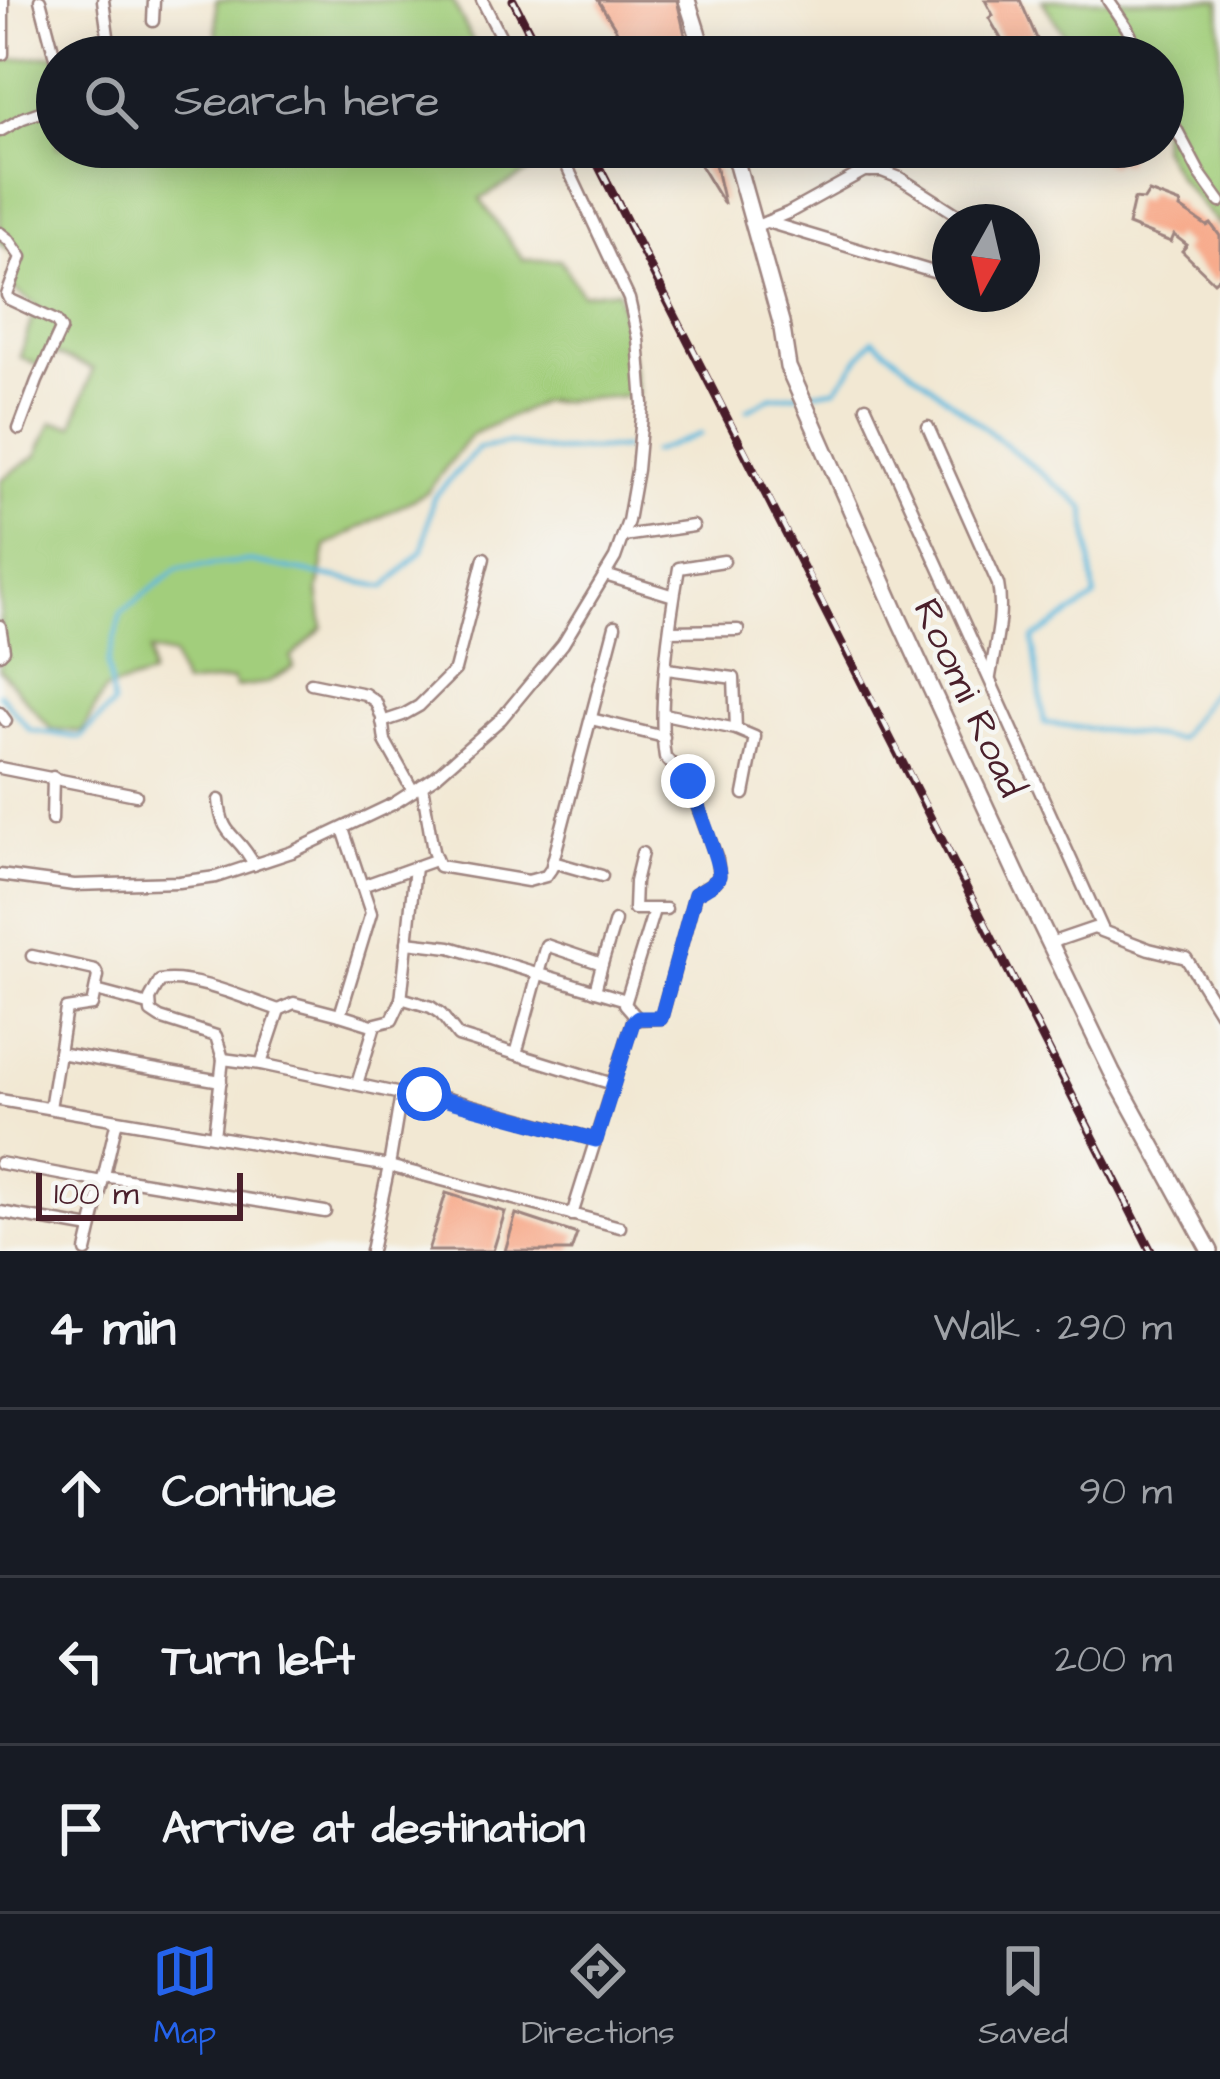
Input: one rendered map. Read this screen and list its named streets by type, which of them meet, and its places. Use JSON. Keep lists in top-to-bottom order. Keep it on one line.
{"streets":{"street":["Roomi Road"]},"scale_bar":"100 m","north":"bottom","page":{"search":"Search here","scale":"100 m","heading":["4 min","Walk · 290 m"],"list":[["Continue","90 m"],["Turn left","200 m"],"Arrive at destination"],"nav":["Map","Directions","Saved"]}}
